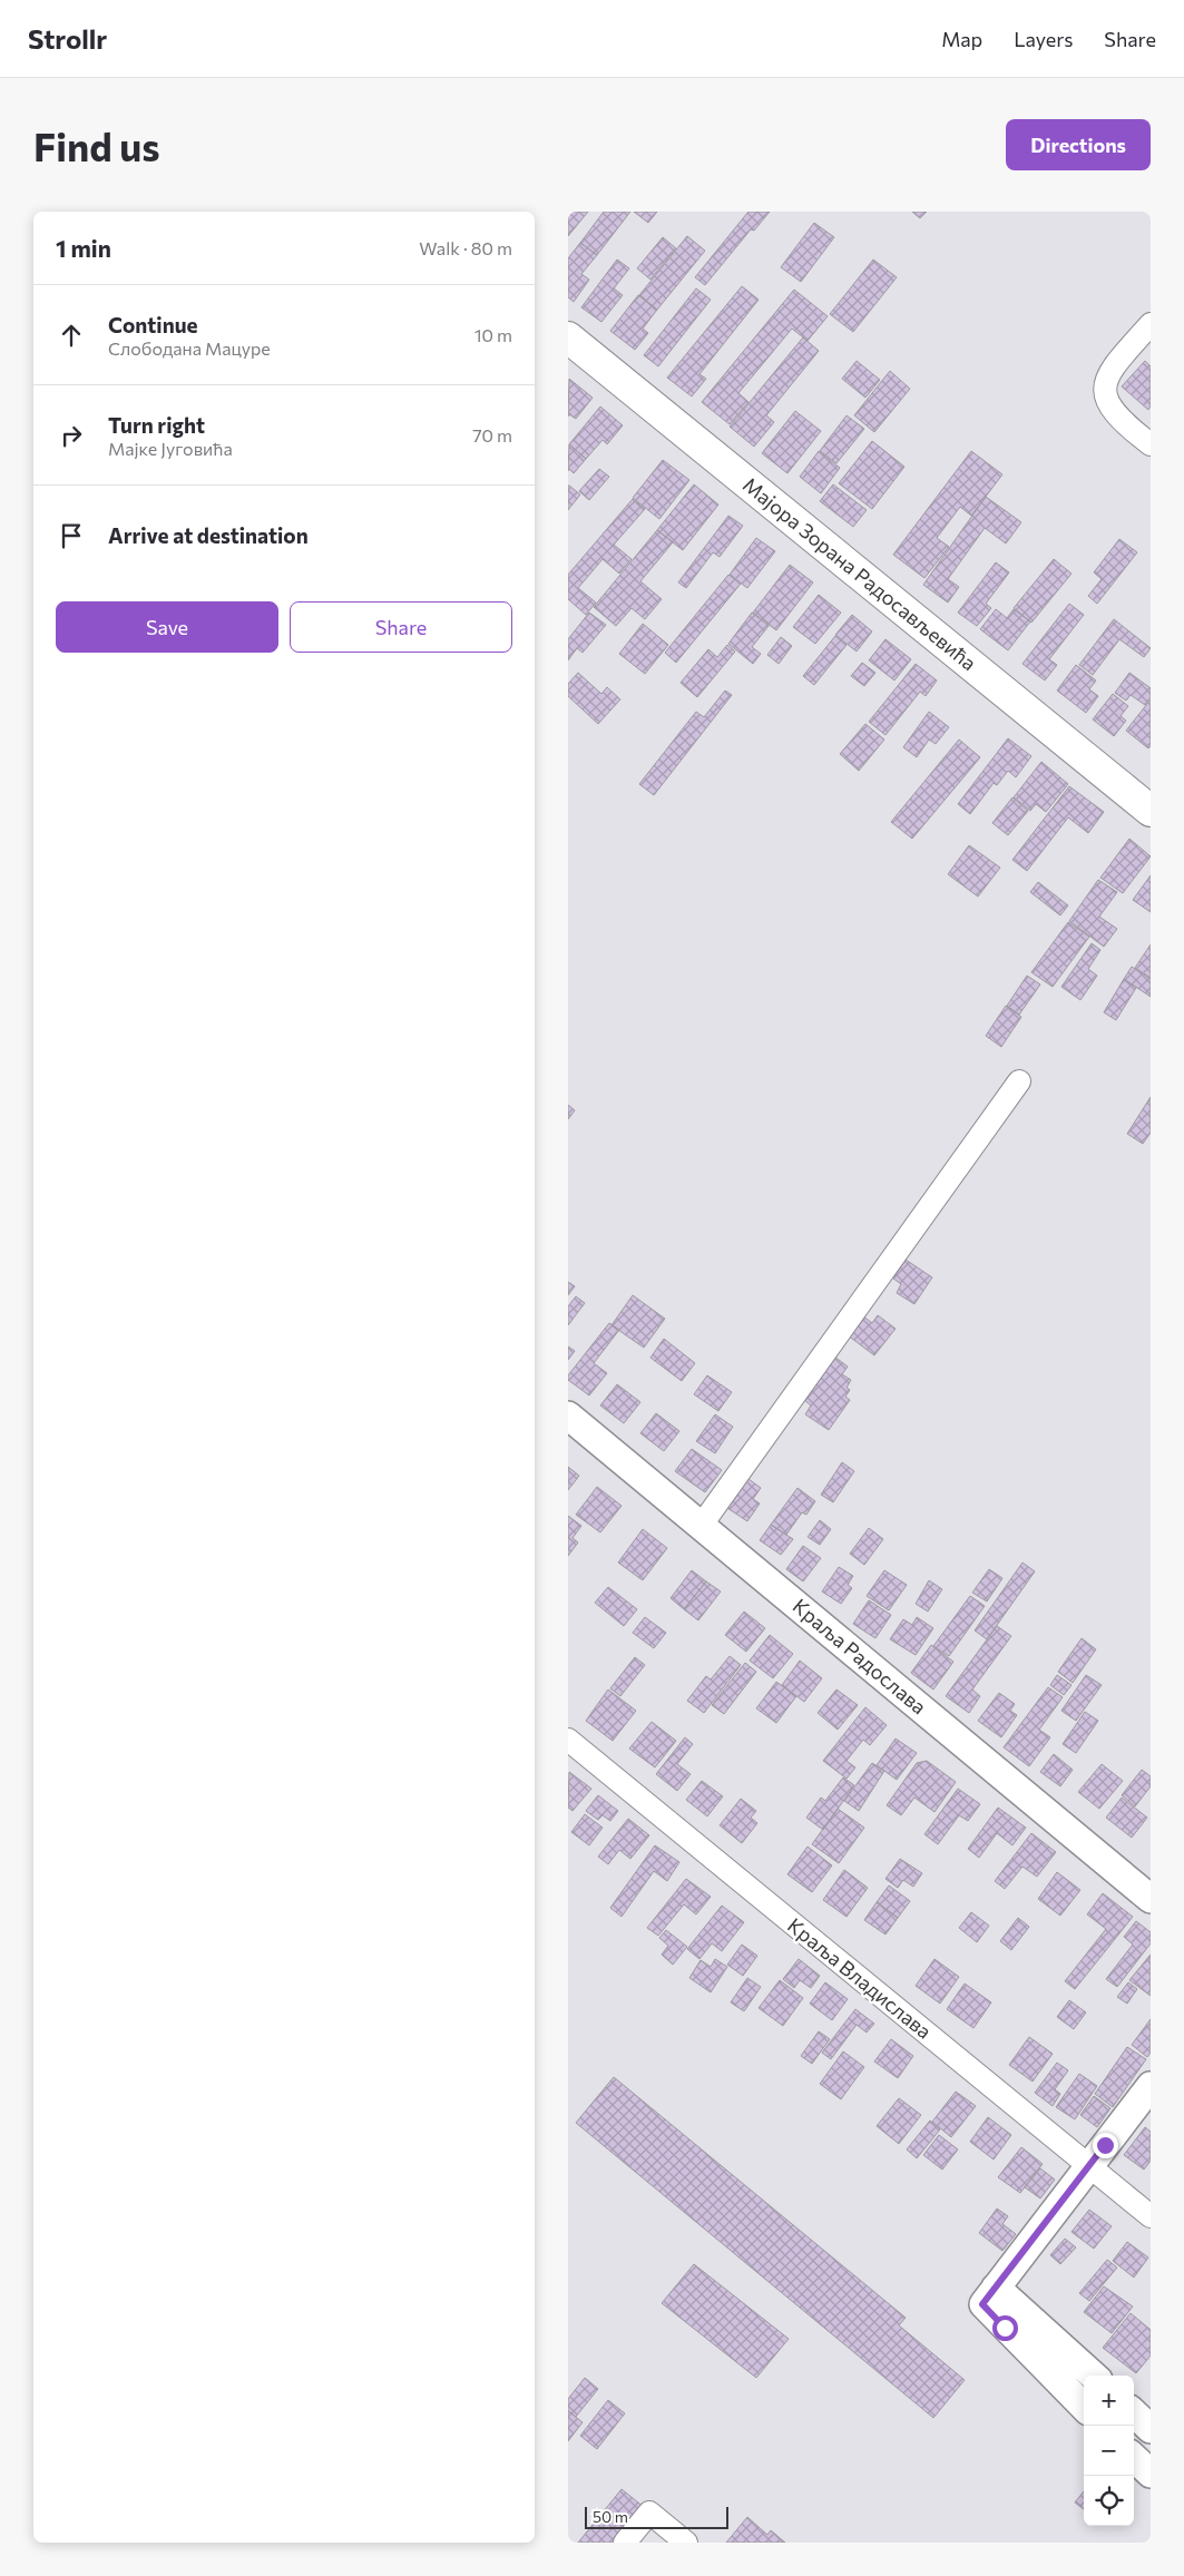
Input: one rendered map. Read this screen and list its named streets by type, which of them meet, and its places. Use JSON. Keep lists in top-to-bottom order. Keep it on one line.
{"streets":{"main road":["Мајора Зорана Радосављевића"],"street":["Краља Радослава","Краља Владислава"]},"scale_bar":"50 m","page":{"header":"Strollr","nav":["Map","Layers","Share"],"buttons":["Directions",["Save","Share"]],"title":"Find us","heading":["1 min","Walk · 80 m"],"list":[["Continue","Слободана Мацуре","10 m"],["Turn right","Мајке Југовића","70 m"],"Arrive at destination"],"map_buttons":["+","−"],"scale":"50 m"}}
